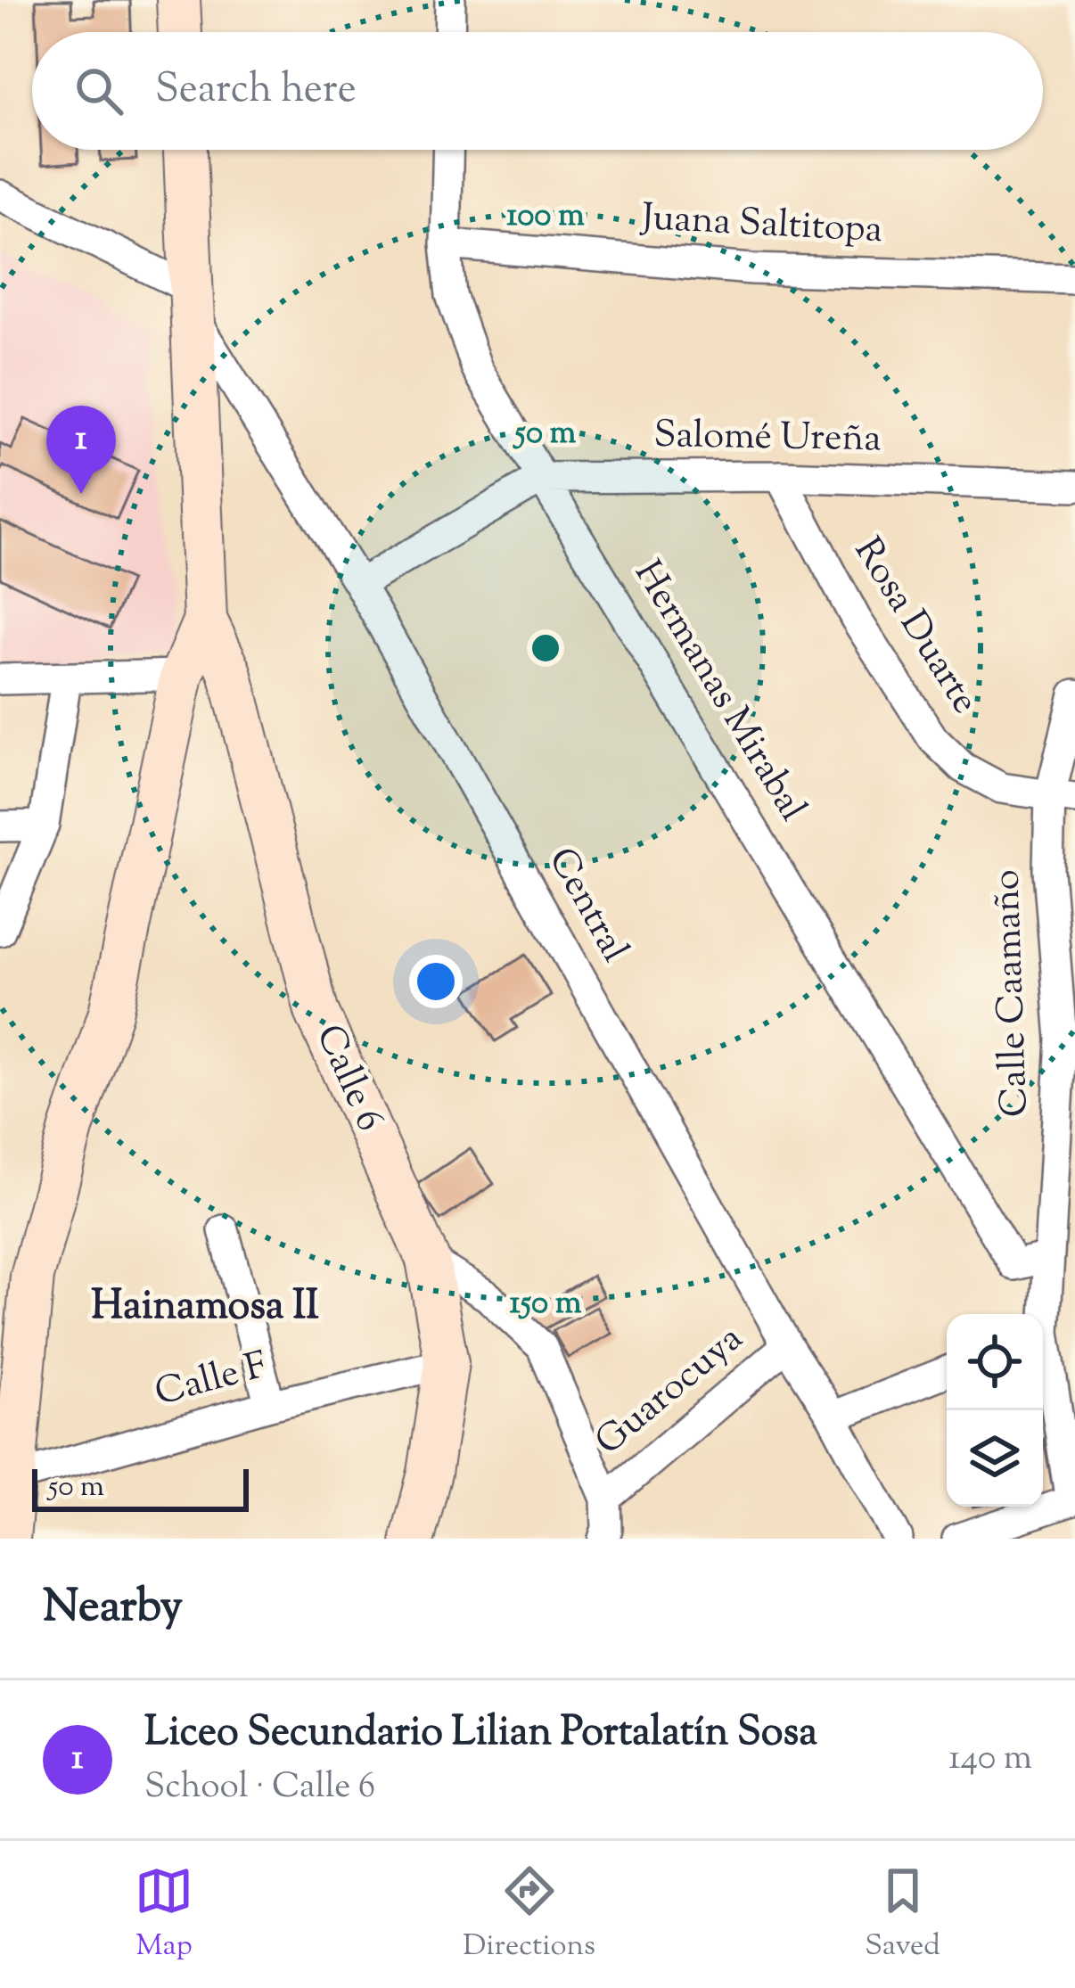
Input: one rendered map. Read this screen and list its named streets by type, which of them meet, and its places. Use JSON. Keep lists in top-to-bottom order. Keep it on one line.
{"streets":{"street":["Juana Saltitopa","Salomé Ureña","Rosa Duarte","Hermanas Mirabal","Central","Calle Caamaño","Calle 6","Calle F","Guarocuya"]},"crossings":[["Juana Saltitopa","Hermanas Mirabal"],["Salomé Ureña","Rosa Duarte"],["Salomé Ureña","Hermanas Mirabal"],["Salomé Ureña","Central"],["Rosa Duarte","Calle Caamaño"],["Hermanas Mirabal","Calle Caamaño"],["Central","Guarocuya"],["Calle 6","Calle F"]],"districts":["Hainamosa II"],"scale_bar":"50 m","page":{"search":"Search here","pins":"1","scale":"50 m","heading":"Nearby","list":[{"mark":"1","name":"Liceo Secundario Lilian Portalatín Sosa","note":"School · Calle 6","value":"140 m"}],"nav":["Map","Directions","Saved"]},"rings":["100 m","50 m","150 m"]}
